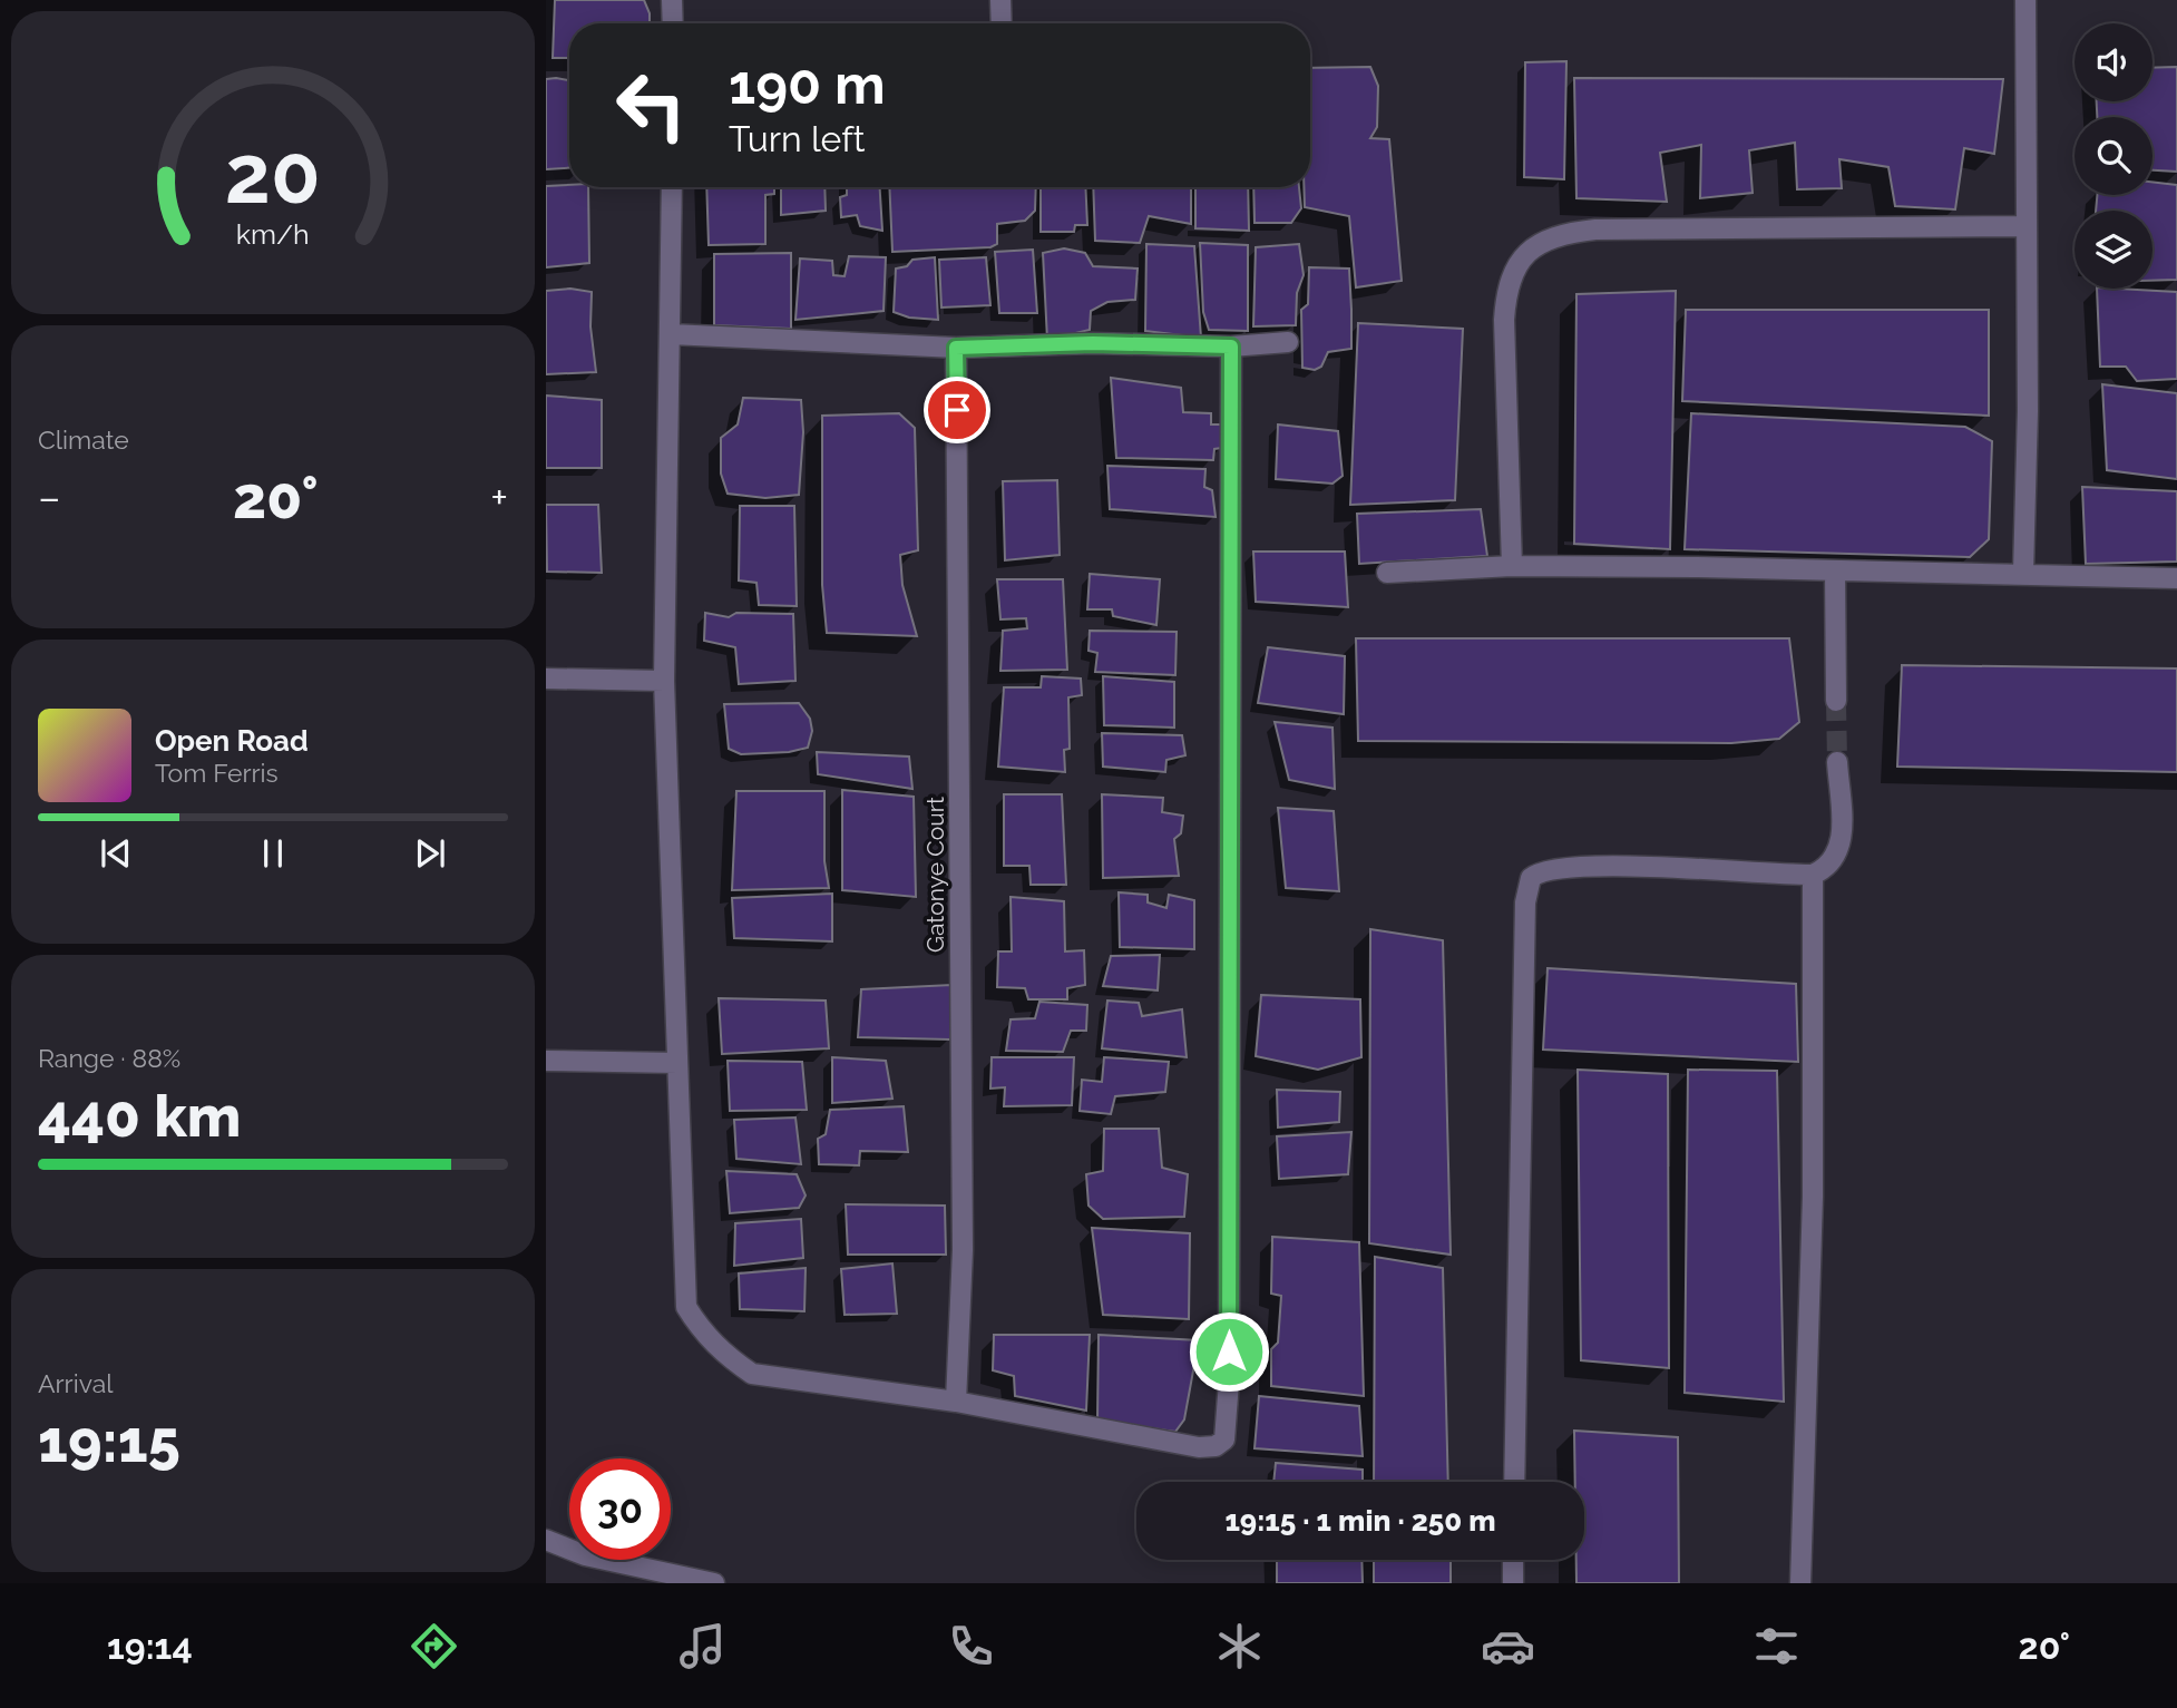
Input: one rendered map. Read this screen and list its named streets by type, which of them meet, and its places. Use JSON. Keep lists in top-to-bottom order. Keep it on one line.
{"streets":{"street":["Gatonye Court"]},"page":{"turn":["190 m","Turn left"],"tile":["Climate",["Range · 88%","440 km"],["Arrival","19:15"]],"heat":["−","20°","+"],"song":["Open Road","Tom Ferris"],"limit":"30","trip":"19:15 · 1 min · 250 m","tabs":["19:14","20°"],"gauge":["20","km/h"]}}
